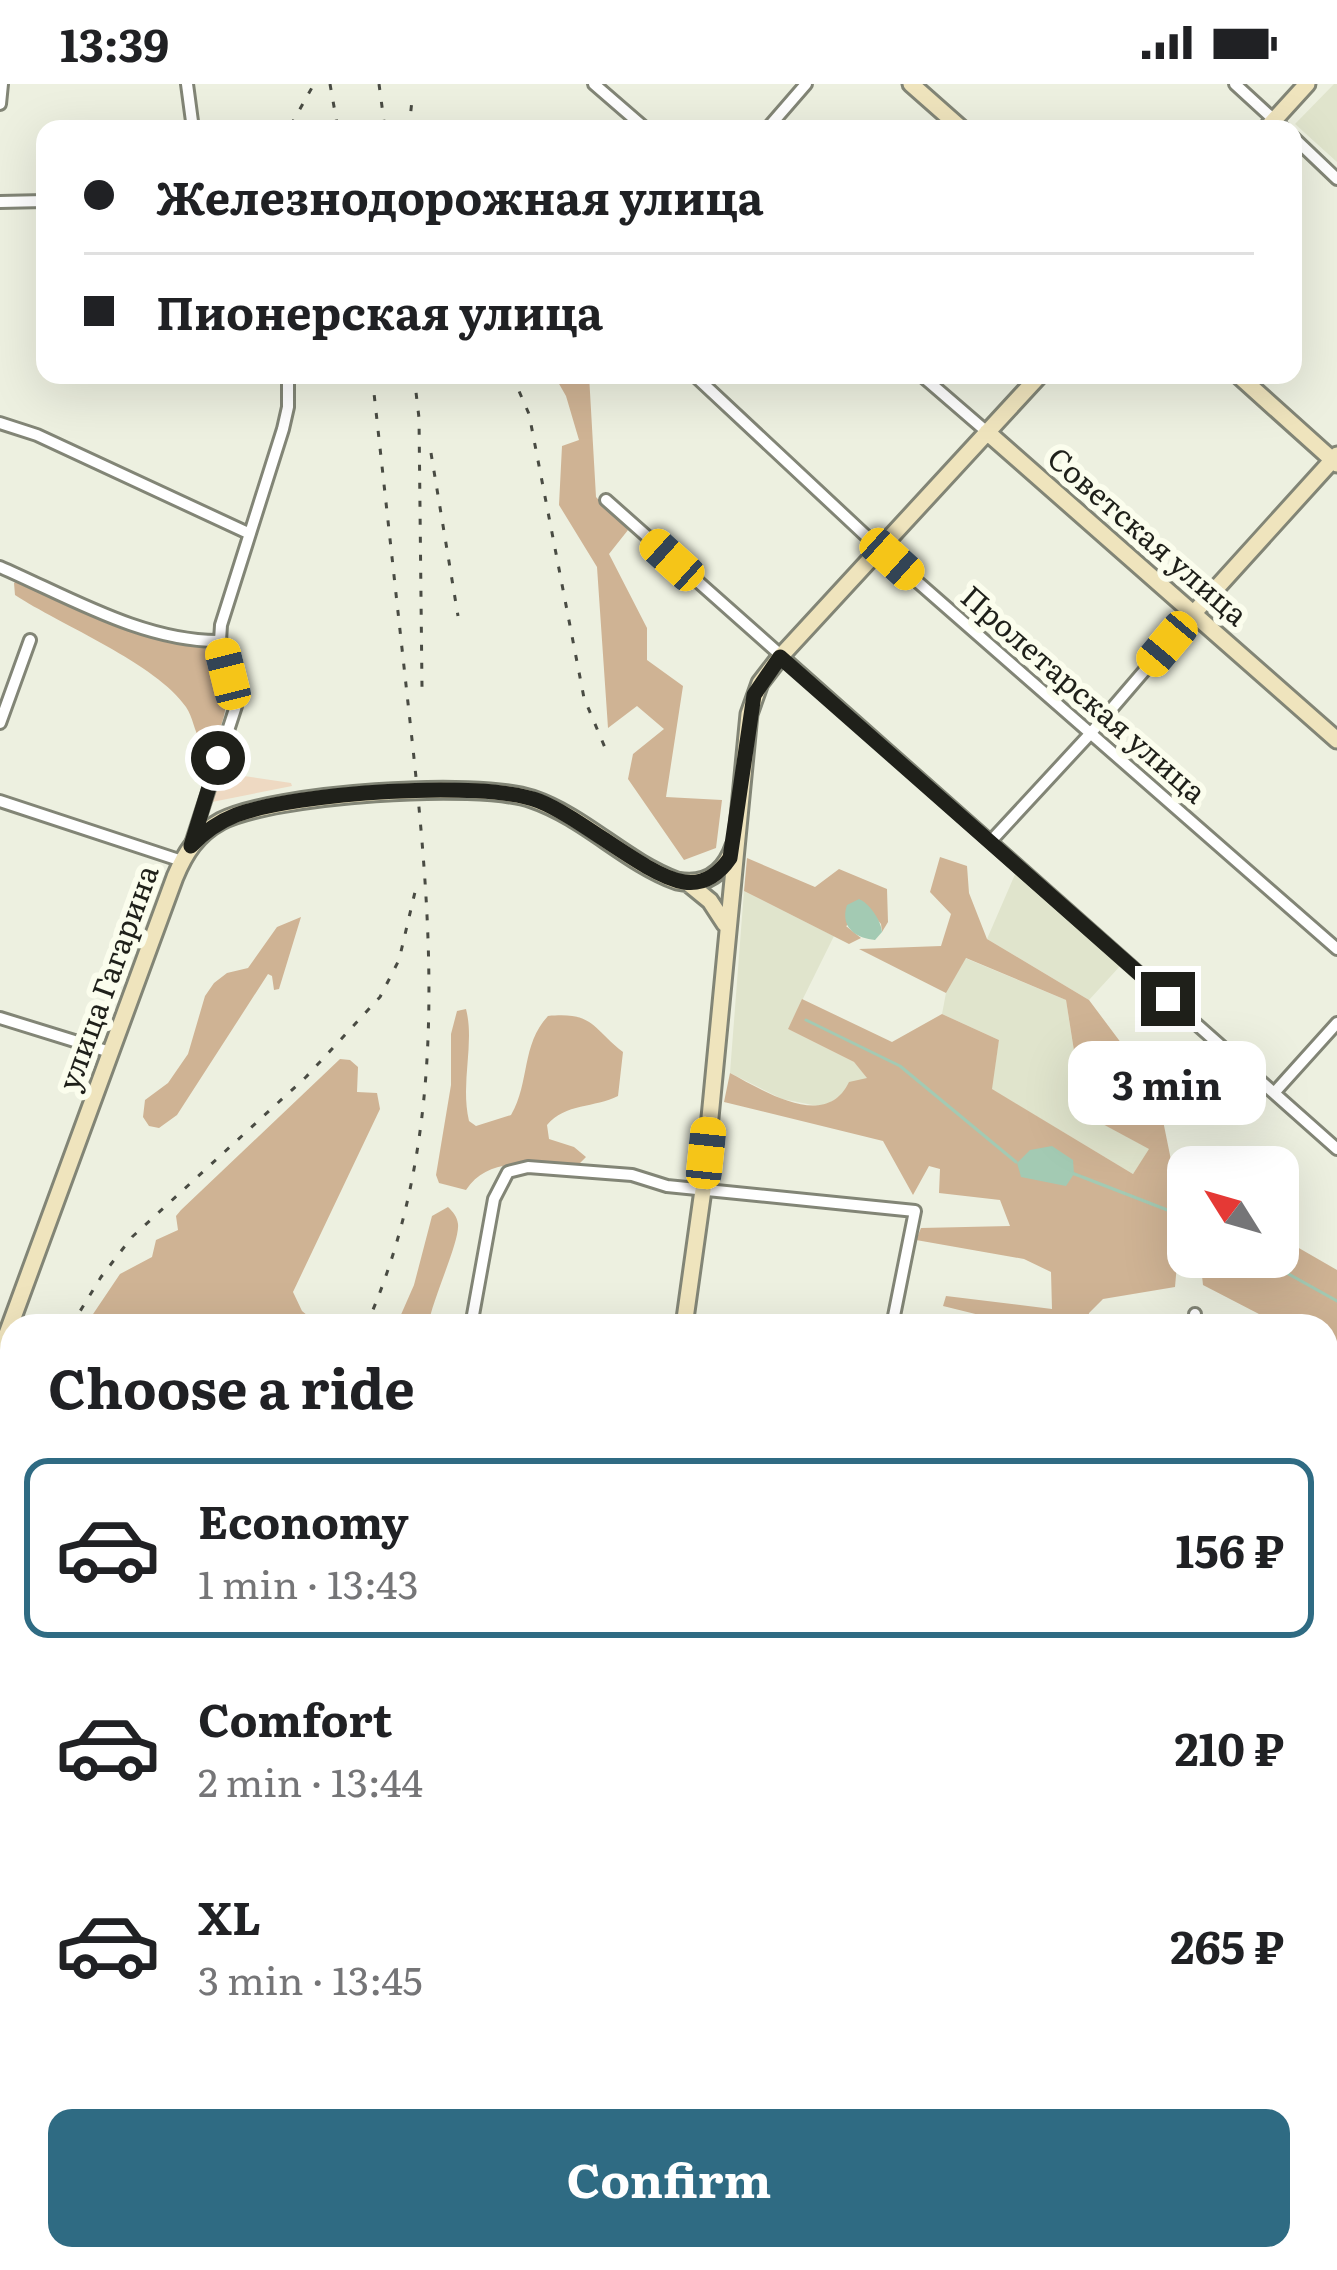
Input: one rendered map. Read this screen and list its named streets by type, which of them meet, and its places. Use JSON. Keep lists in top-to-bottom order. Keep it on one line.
{"streets":{"main road":["Советская улица","улица Гагарина"],"street":["Пролетарская улица"]},"north":"top left","page":{"status":"13:39","banner":["Железнодорожная улица","Пионерская улица"],"bubble":"3 min","heading":"Choose a ride","list":[{"name":"Economy","note":"1 min · 13:43","value":"156 ₽"},{"name":"Comfort","note":"2 min · 13:44","value":"210 ₽"},{"name":"XL","note":"3 min · 13:45","value":"265 ₽"}],"buttons":"Confirm"}}
